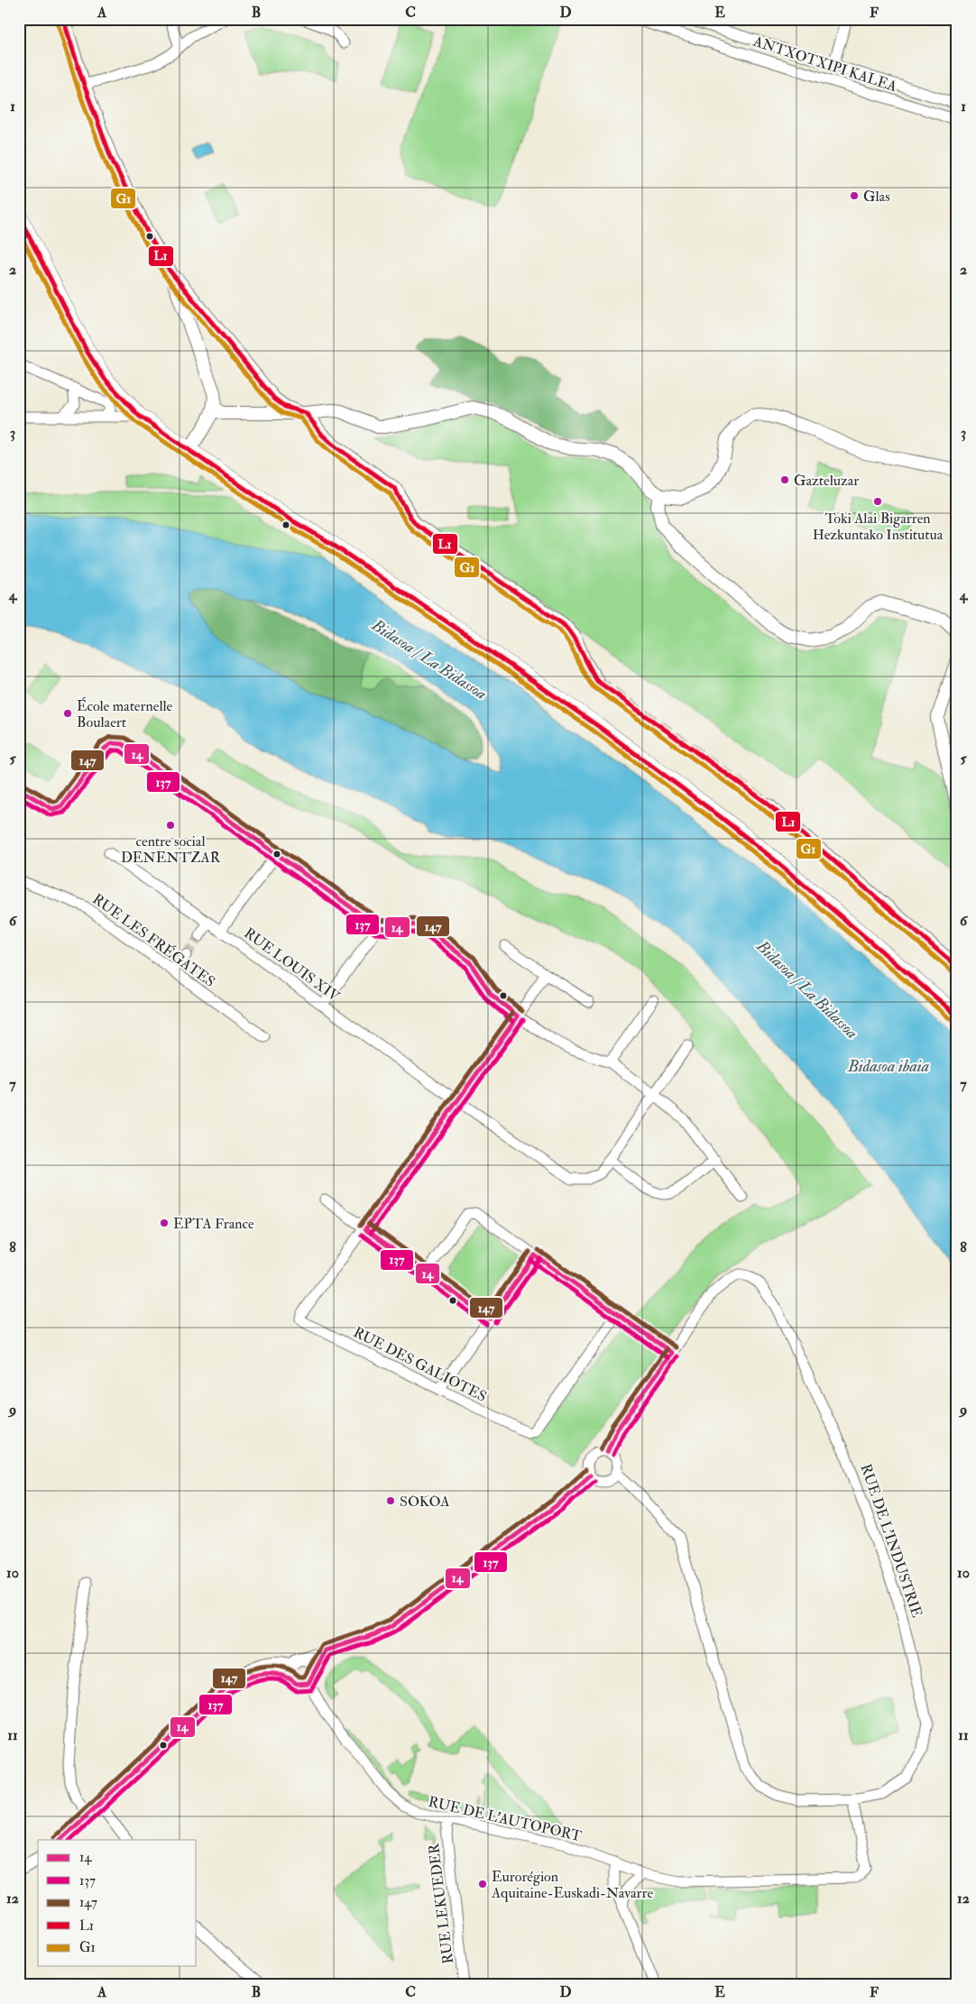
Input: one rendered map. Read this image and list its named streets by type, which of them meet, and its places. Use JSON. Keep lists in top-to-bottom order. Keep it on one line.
{"streets":{"street":["ANTXOTXIPI KALEA","RUE LES FRÉGATES","RUE LOUIS XIV","RUE DES GALIOTES","RUE DE L'INDUSTRIE","RUE DE L'AUTOPORT","RUE LEKUEDER"]},"crossings":[["RUE DE L'INDUSTRIE","RUE DE L'AUTOPORT"],["RUE DE L'AUTOPORT","RUE LEKUEDER"]],"water":["Bidasoa / La Bidassoa","Bidasoa ibaia"],"places":["Glas","Gazteluzar","Toki Alai Bigarren Hezkuntako Institutua","École maternelle Boulaert","centre social DENENTZAR","EPTA France","SOKOA","Eurorégion Aquitaine-Euskadi-Navarre"],"lines":["transit line L1","transit line G1","transit line 147","transit line 14","transit line 137"],"legend":["14","137","147","L1","G1"],"grid":{"columns":["A","B","C","D","E","F"],"rows":["1","2","3","4","5","6","7","8","9","10","11","12"]}}
